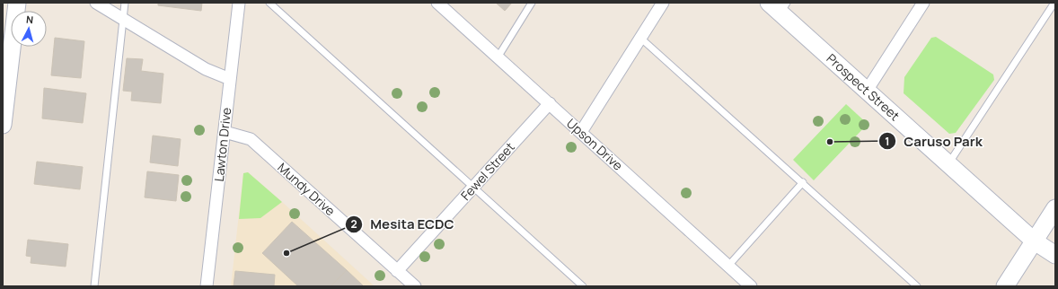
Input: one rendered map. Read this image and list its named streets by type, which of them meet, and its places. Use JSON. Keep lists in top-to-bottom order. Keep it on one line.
{"streets":{"street":["Prospect Street","Lawton Drive","Upson Drive","Fewel Street","Mundy Drive"]},"crossings":[["Lawton Drive","Mundy Drive"],["Upson Drive","Fewel Street"],["Fewel Street","Mundy Drive"]],"places":["Caruso Park","Mesita ECDC"],"north":"top"}
